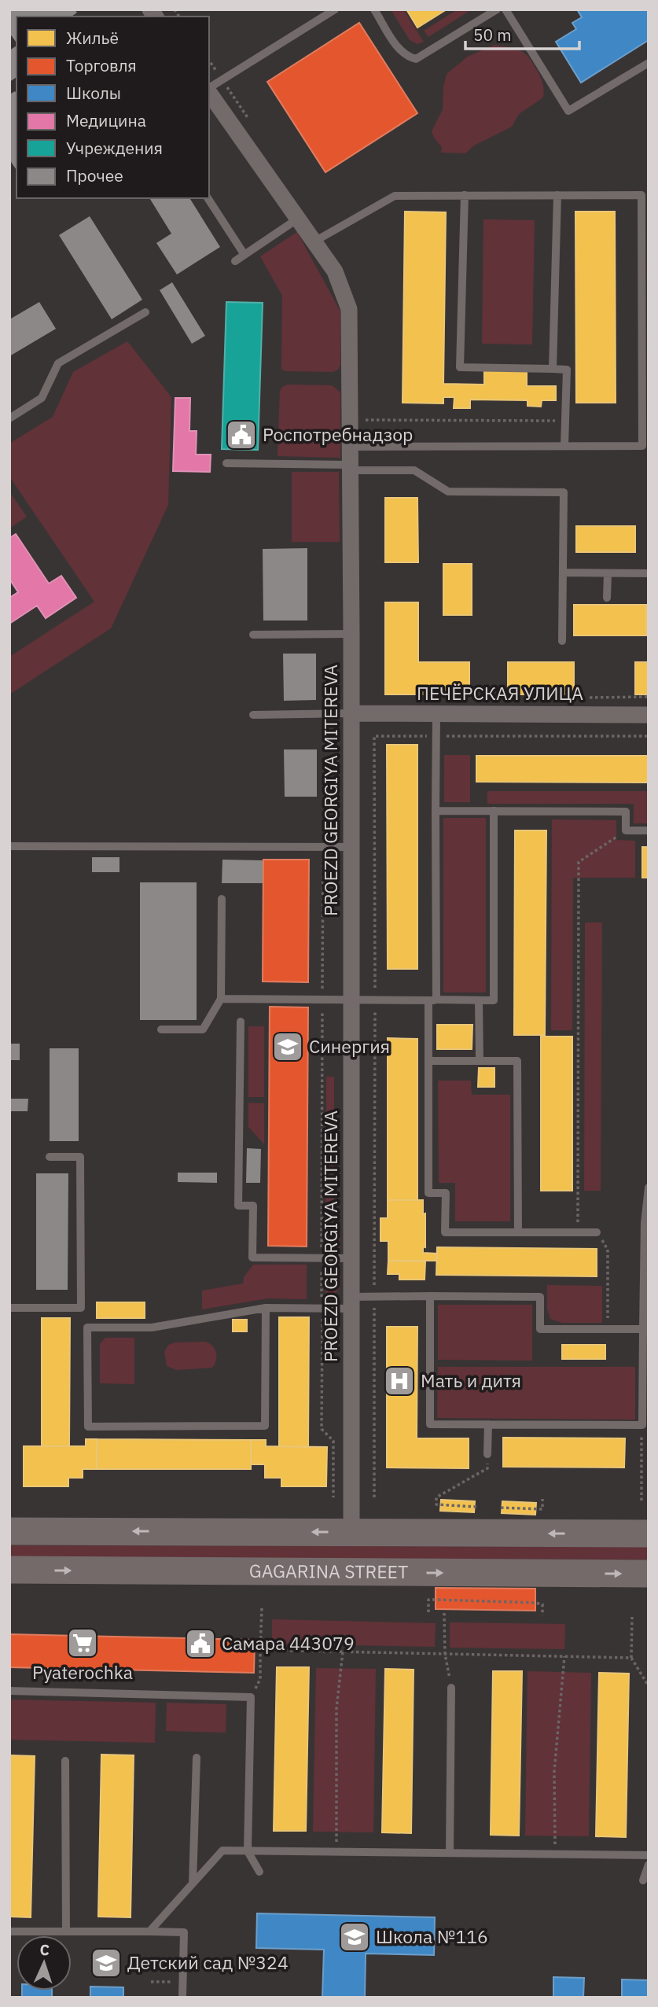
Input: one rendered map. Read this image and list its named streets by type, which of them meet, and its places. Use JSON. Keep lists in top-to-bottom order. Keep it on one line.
{"streets":{"main road":["GAGARINA STREET"],"street":["ПЕЧЁРСКАЯ УЛИЦА","PROEZD GEORGIYA MITEREVA"]},"crossings":[["ПЕЧЁРСКАЯ УЛИЦА","PROEZD GEORGIYA MITEREVA"]],"places":{"public building":["Роспотребнадзор","Самара 443079"],"school or university":["Синергия","Школа №116","Детский сад №324"],"hospital":["Мать и дитя"],"supermarket":["Pyaterochka"]},"legend":["Жильё","Торговля","Школы","Медицина","Учреждения","Прочее"],"scale_bar":"50 m","north":"top"}
